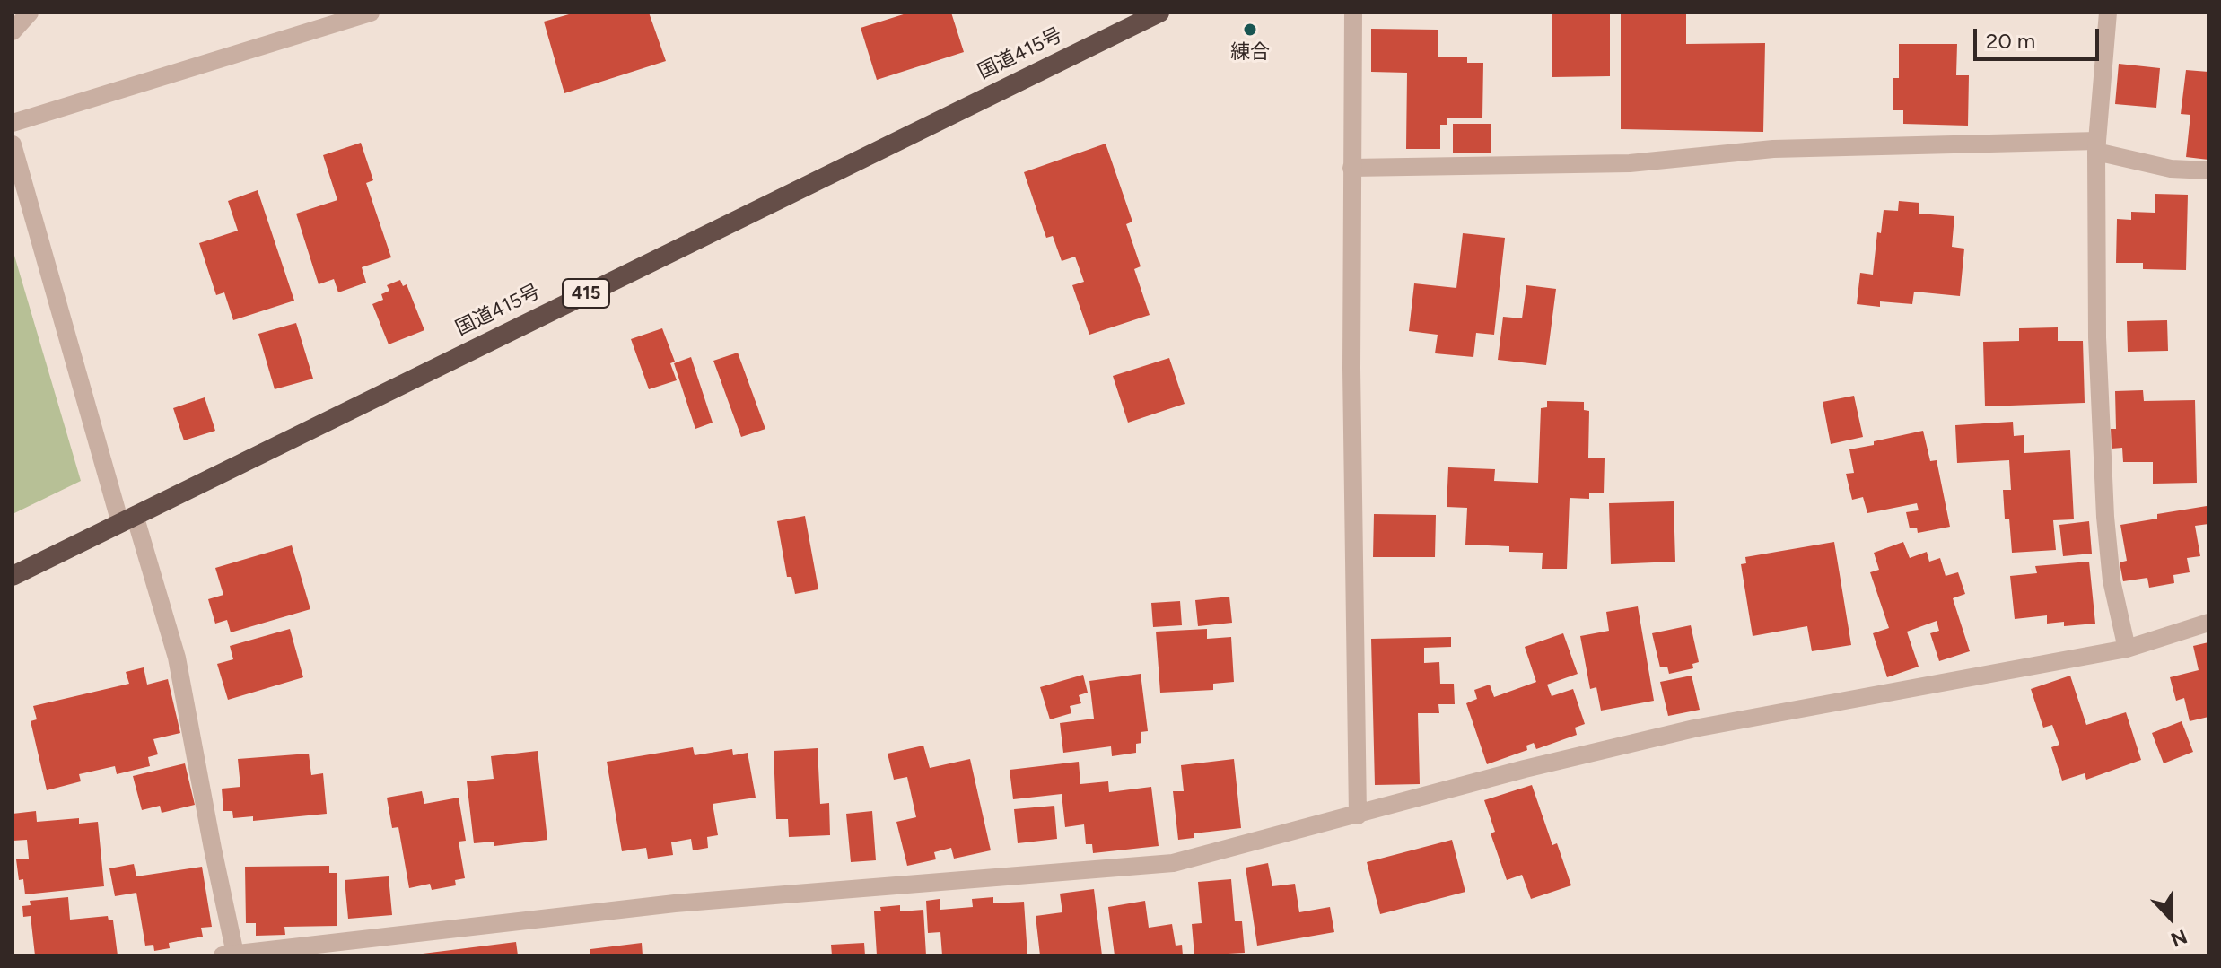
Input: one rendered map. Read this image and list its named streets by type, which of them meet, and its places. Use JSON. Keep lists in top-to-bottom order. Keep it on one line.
{"streets":{"highway":["国道415号","415"]},"places":["練合"],"scale_bar":"20 m","north":"bottom"}
